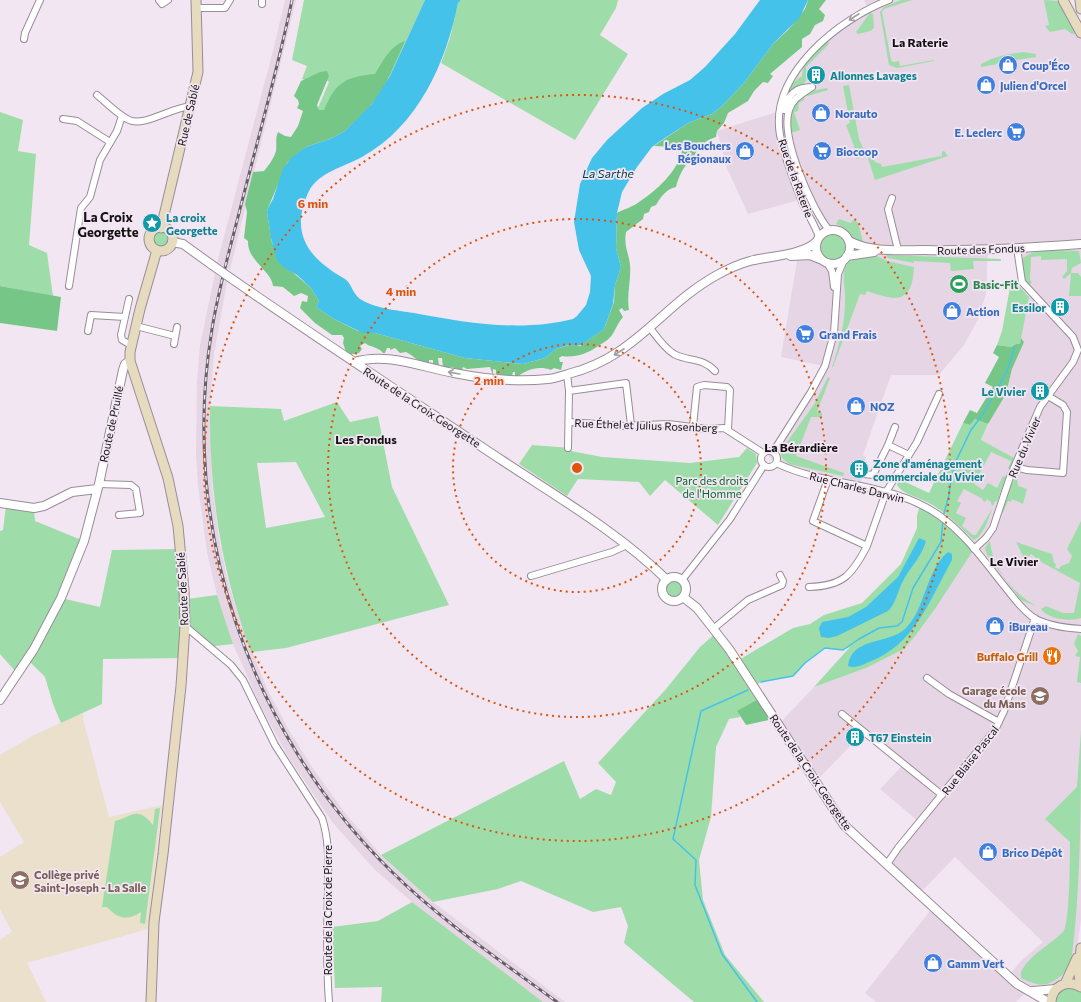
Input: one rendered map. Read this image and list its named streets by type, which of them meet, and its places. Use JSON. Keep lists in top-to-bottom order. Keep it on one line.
{"streets":{"main road":["Rue de Sablé","Route de Sablé"],"street":["Rue de la Raterie","Route des Fondus","Route de la Croix Georgette","Route de Pruillé","Rue Éthel et Julius Rosenberg","Rue du Vivier","Rue Charles Darwin","Rue Blaise Pascal","Route de la Croix de Pierre"]},"crossings":[["Rue de Sablé","Route de la Croix Georgette"],["Rue de Sablé","Route de Sablé"],["Rue de la Raterie","Route des Fondus"],["Route des Fondus","Rue du Vivier"],["Route de la Croix Georgette","Route de Sablé"],["Route de la Croix Georgette","Rue Blaise Pascal"],["Route de Pruillé","Route de Sablé"],["Rue Éthel et Julius Rosenberg","Rue Charles Darwin"],["Rue du Vivier","Rue Charles Darwin"],["Rue Charles Darwin","Rue Blaise Pascal"],["Route de Sablé","Route de la Croix de Pierre"]],"one_way":["Rue de la Raterie"],"districts":["La Raterie","La Croix Georgette","Les Fondus","La Bérardière","Le Vivier"],"water":["La Sarthe"],"parks":["Parc des droits de l'Homme"],"places":{"shop":["Coup'Éco","Julien d'Orcel","Norauto","Les Bouchers Régionaux","Action","NOZ","iBureau","Brico Dépôt","Gamm Vert"],"building":["Allonnes Lavages","Essilor","Le Vivier","Zone d'aménagement commerciale du Vivier","T67 Einstein"],"supermarket":["E. Leclerc","Biocoop","Grand Frais"],"place":["La croix Georgette"],"sports":["Basic-Fit"],"restaurant":["Buffalo Grill"],"school or university":["Garage école du Mans","Collège privé Saint-Joseph - La Salle"]},"rings":["6 min","4 min","2 min"]}
